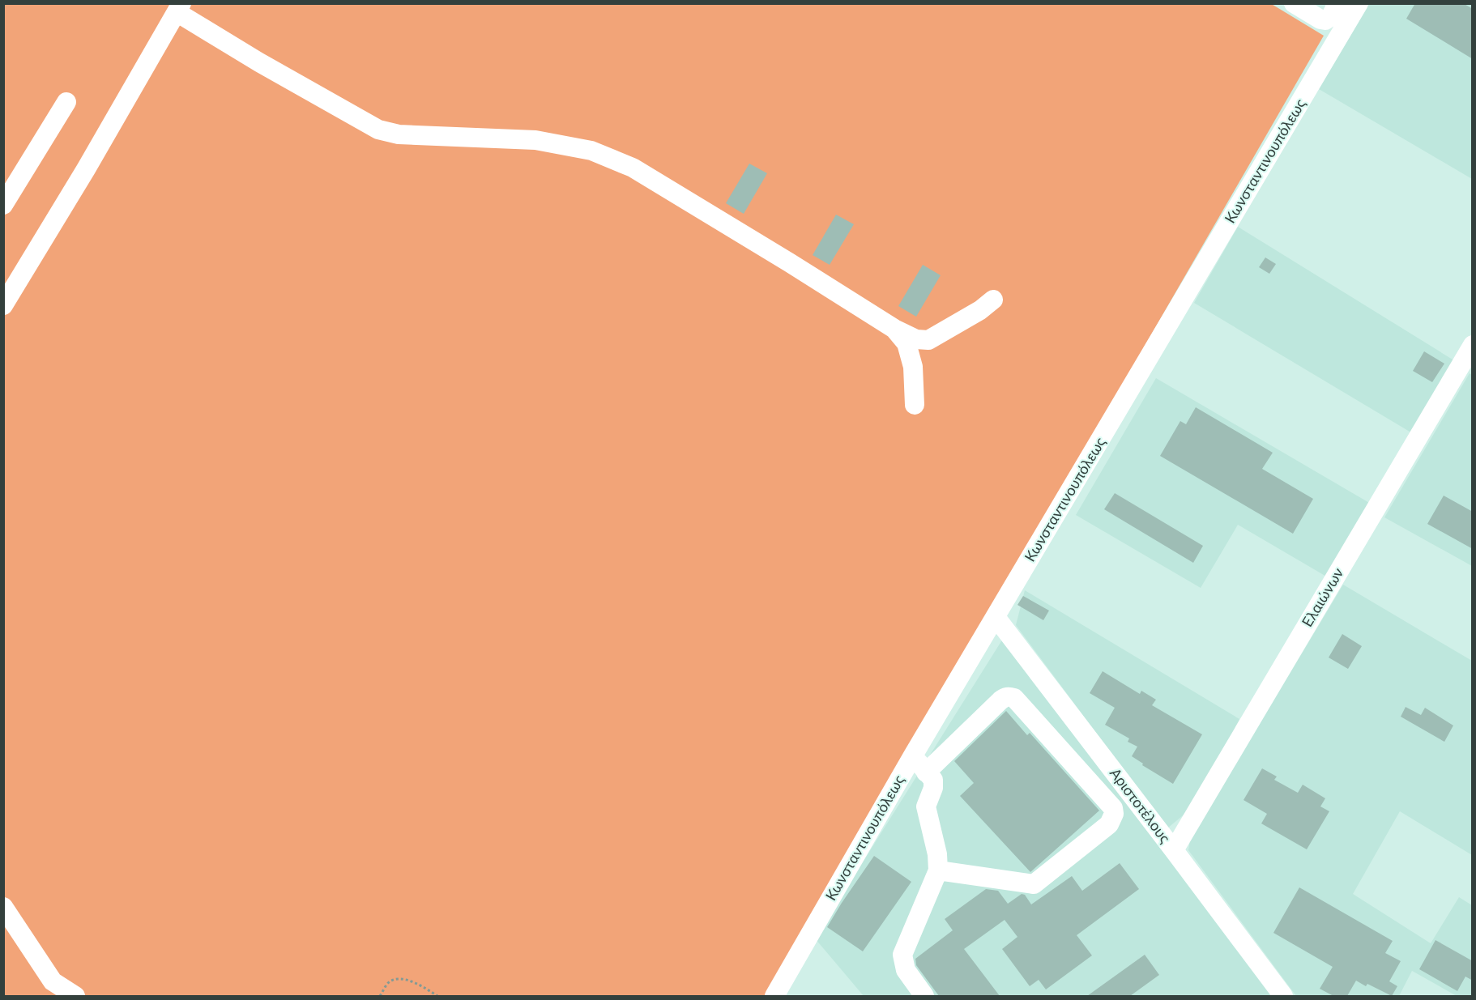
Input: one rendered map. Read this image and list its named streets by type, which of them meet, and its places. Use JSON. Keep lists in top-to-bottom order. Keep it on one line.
{"streets":{"street":["Κωνσταντινουπόλεως","Ελαιώνων","Αριστοτέλους"]},"crossings":[["Κωνσταντινουπόλεως","Αριστοτέλους"],["Ελαιώνων","Αριστοτέλους"]]}
